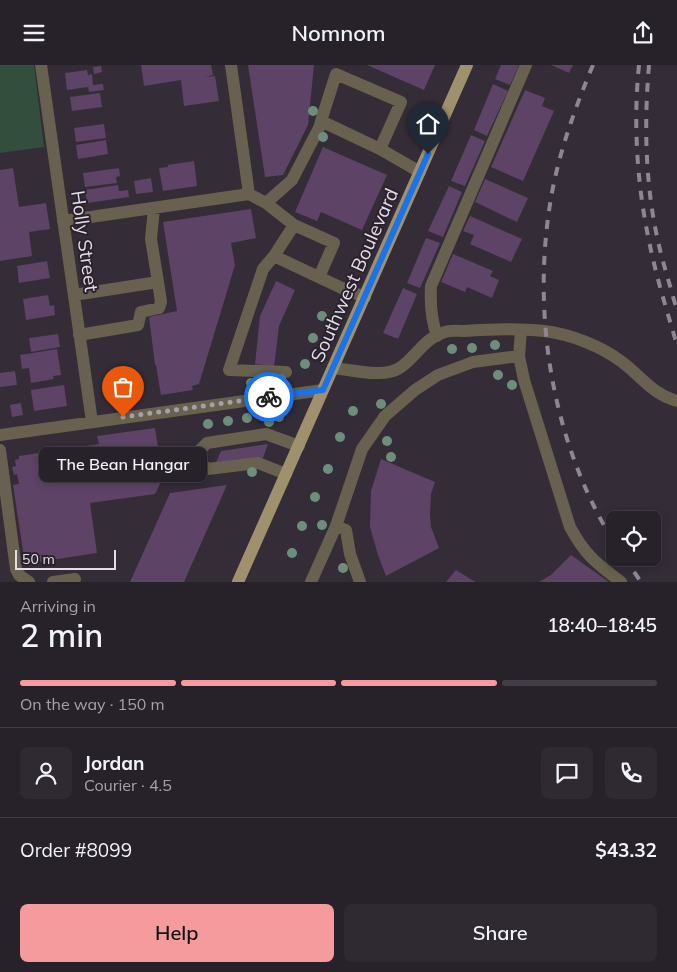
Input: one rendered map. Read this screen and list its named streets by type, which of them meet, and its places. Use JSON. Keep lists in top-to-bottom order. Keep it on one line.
{"streets":{"main road":["Southwest Boulevard"],"street":["Holly Street"]},"places":["The Bean Hangar"],"scale_bar":"50 m","page":{"header":"Nomnom","bubble":"The Bean Hangar","scale":"50 m","heading":["2 min","Arriving in","18:40–18:45"],"panel":["Jordan","Courier · 4.5","Order #8099","$43.32"],"bar":"On the way · 150 m","buttons":["Help","Share"]}}
